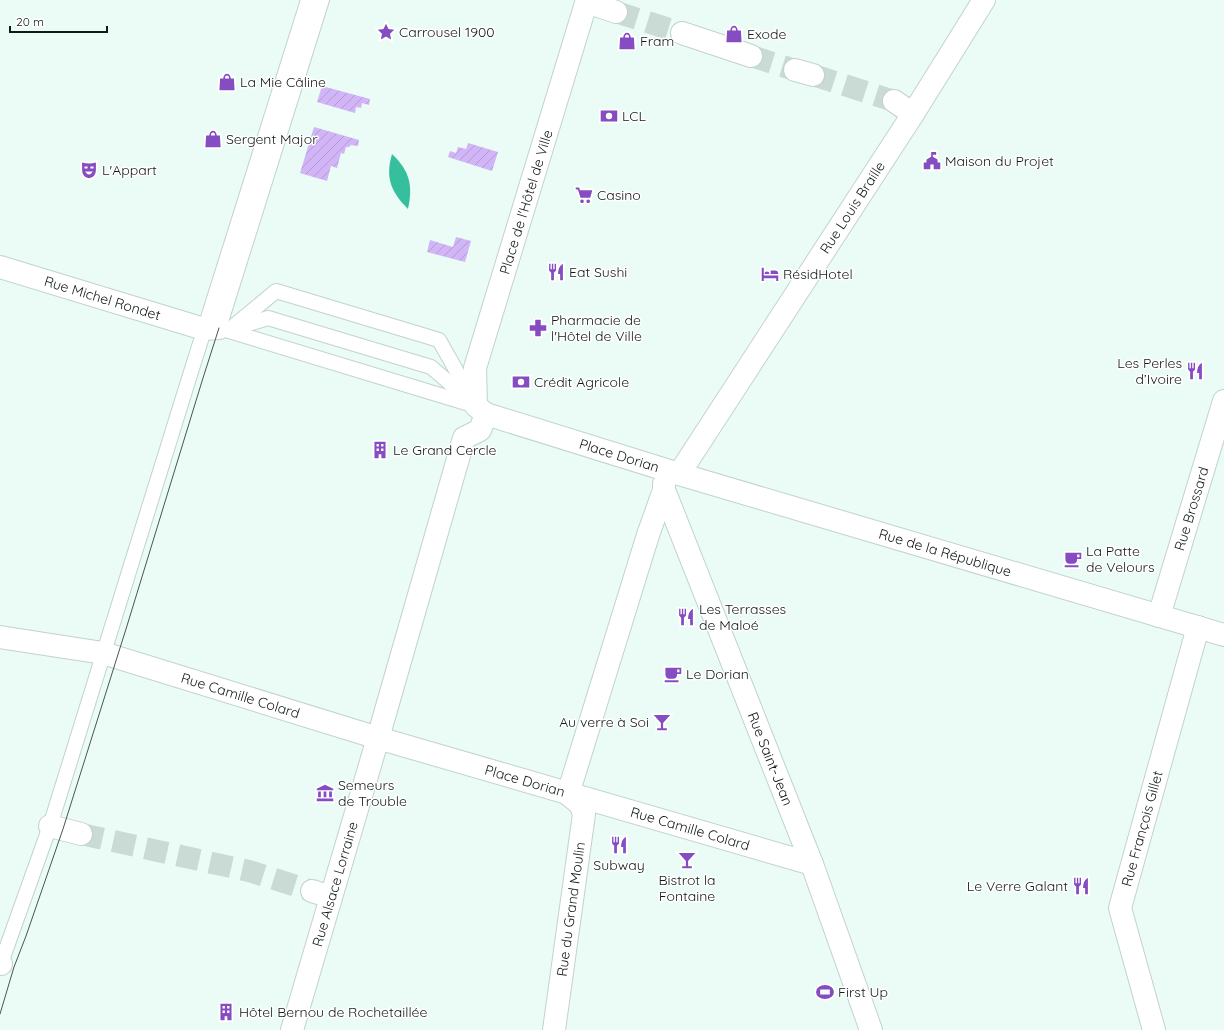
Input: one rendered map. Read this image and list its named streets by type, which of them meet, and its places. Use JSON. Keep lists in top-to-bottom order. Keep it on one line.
{"streets":{"street":["Place de l'Hôtel de Ville","Rue Louis Braille","Rue Michel Rondet","Place Dorian","Rue Brossard","Rue de la République","Rue Camille Colard","Rue Saint-Jean","Rue François Gillet","Rue Alsace Lorraine","Rue du Grand Moulin"]},"crossings":[["Place de l'Hôtel de Ville","Place Dorian"],["Rue Louis Braille","Place Dorian"],["Rue Louis Braille","Rue de la République"],["Rue Louis Braille","Rue Saint-Jean"],["Place Dorian","Rue de la République"],["Place Dorian","Rue Camille Colard"],["Place Dorian","Rue Saint-Jean"],["Place Dorian","Rue Alsace Lorraine"],["Place Dorian","Rue du Grand Moulin"],["Rue Brossard","Rue de la République"],["Rue de la République","Rue Saint-Jean"],["Rue de la République","Rue François Gillet"],["Rue Camille Colard","Rue Saint-Jean"],["Rue Camille Colard","Rue Alsace Lorraine"],["Rue Camille Colard","Rue du Grand Moulin"]],"places":{"place":["Carrousel 1900"],"shop":["Exode","Fram","La Mie Câline","Sergent Major"],"bank":["LCL","Crédit Agricole"],"public building":["Maison du Projet"],"theatre":["L'Appart"],"supermarket":["Casino"],"restaurant":["Eat Sushi","Les Perles d’Ivoire","Les Terrasses de Maloé","Subway","Le Verre Galant"],"hotel":["RésidHotel"],"pharmacy":["Pharmacie de l'Hôtel de Ville"],"building":["Le Grand Cercle","Hôtel Bernou de Rochetaillée"],"cafe":["La Patte de Velours","Le Dorian"],"bar":["Au verre à Soi","Bistrot la Fontaine"],"museum":["Semeurs de Trouble"],"sports":["First Up"]},"scale_bar":"20 m"}
